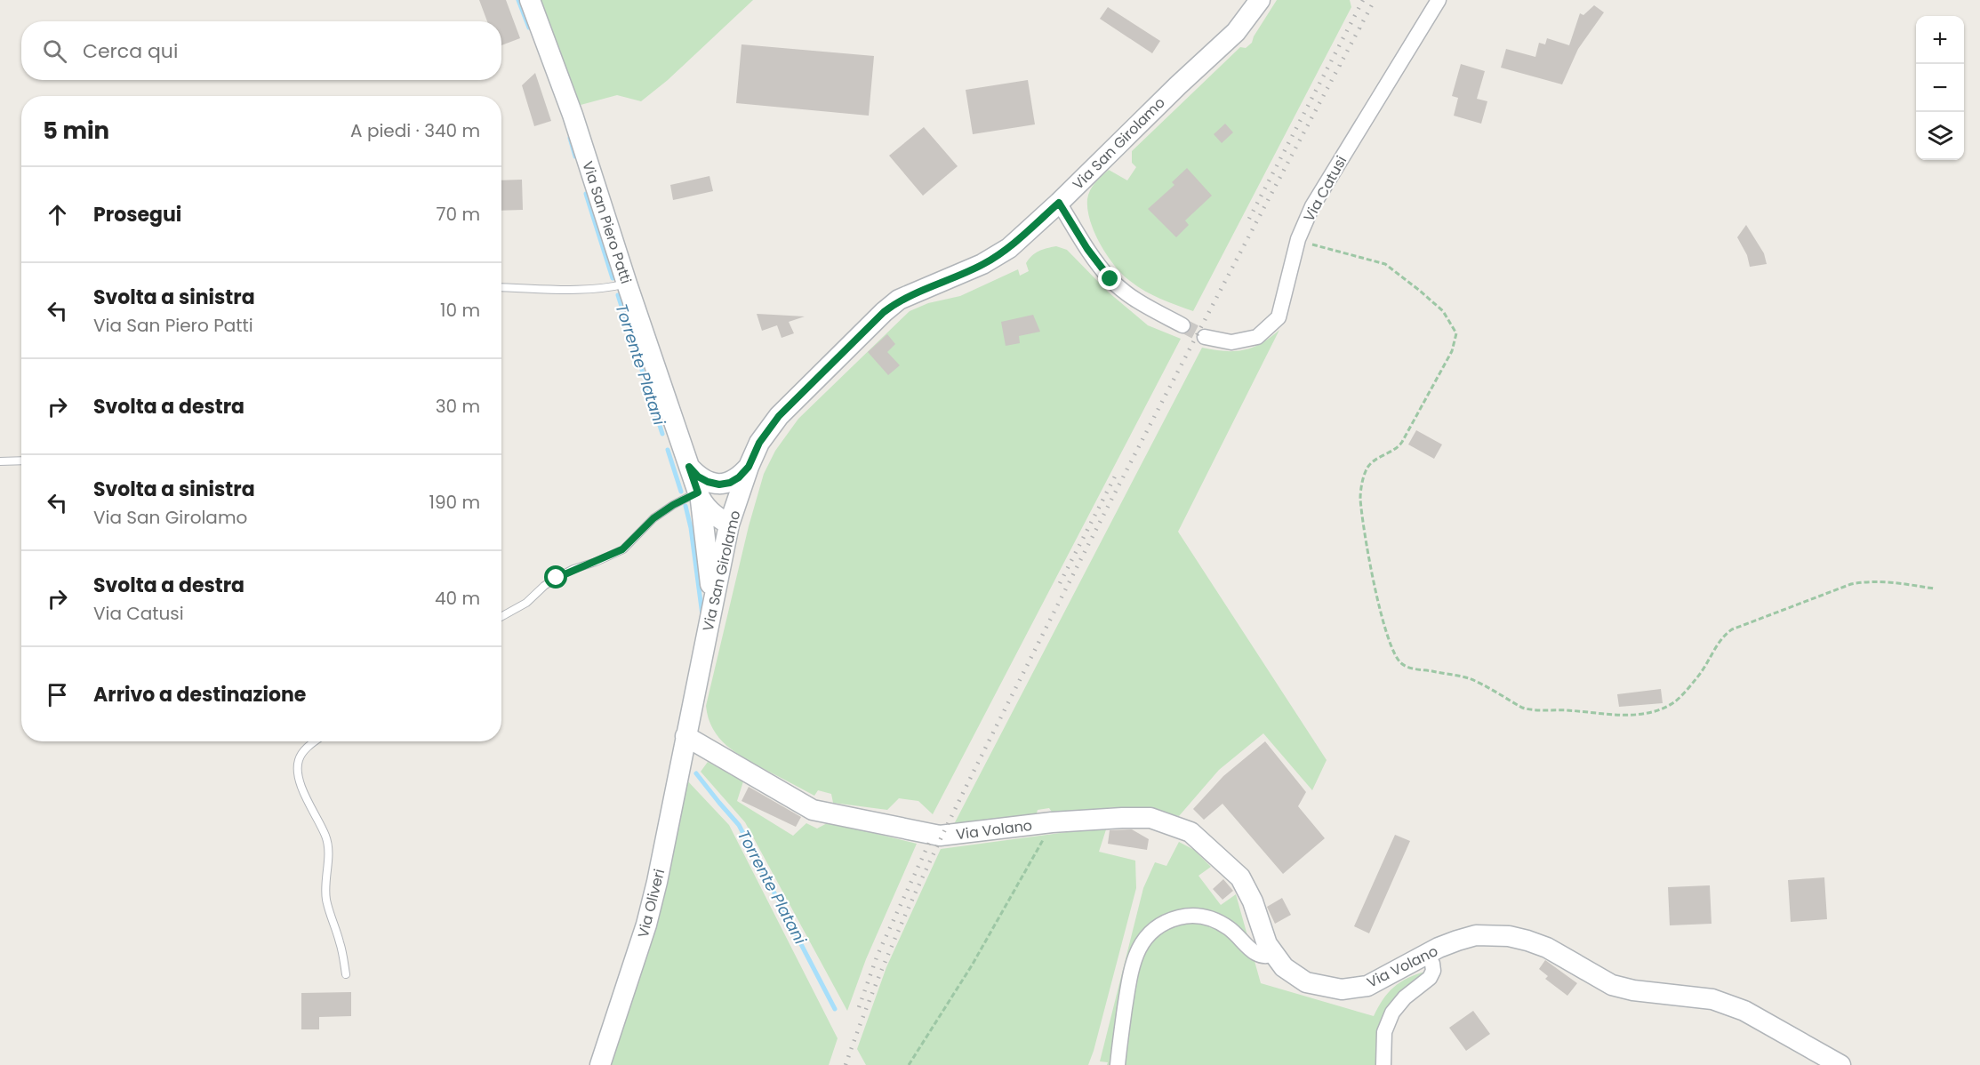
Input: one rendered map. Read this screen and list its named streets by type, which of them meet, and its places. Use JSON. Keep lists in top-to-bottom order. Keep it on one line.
{"streets":{"street":["Via San Girolamo","Via Catusi","Via San Piero Patti","Via Volano","Via Oliveri"]},"crossings":[["Via San Girolamo","Via San Piero Patti"],["Via San Girolamo","Via Volano"],["Via San Girolamo","Via Oliveri"],["Via Volano","Via Oliveri"]],"water":["Torrente Platani"],"page":{"map_buttons":["+","−"],"search":"Cerca qui","heading":["5 min","A piedi · 340 m"],"list":[["Prosegui","70 m"],["Svolta a sinistra","Via San Piero Patti","10 m"],["Svolta a destra","30 m"],["Svolta a sinistra","Via San Girolamo","190 m"],["Svolta a destra","Via Catusi","40 m"],"Arrivo a destinazione"]}}
